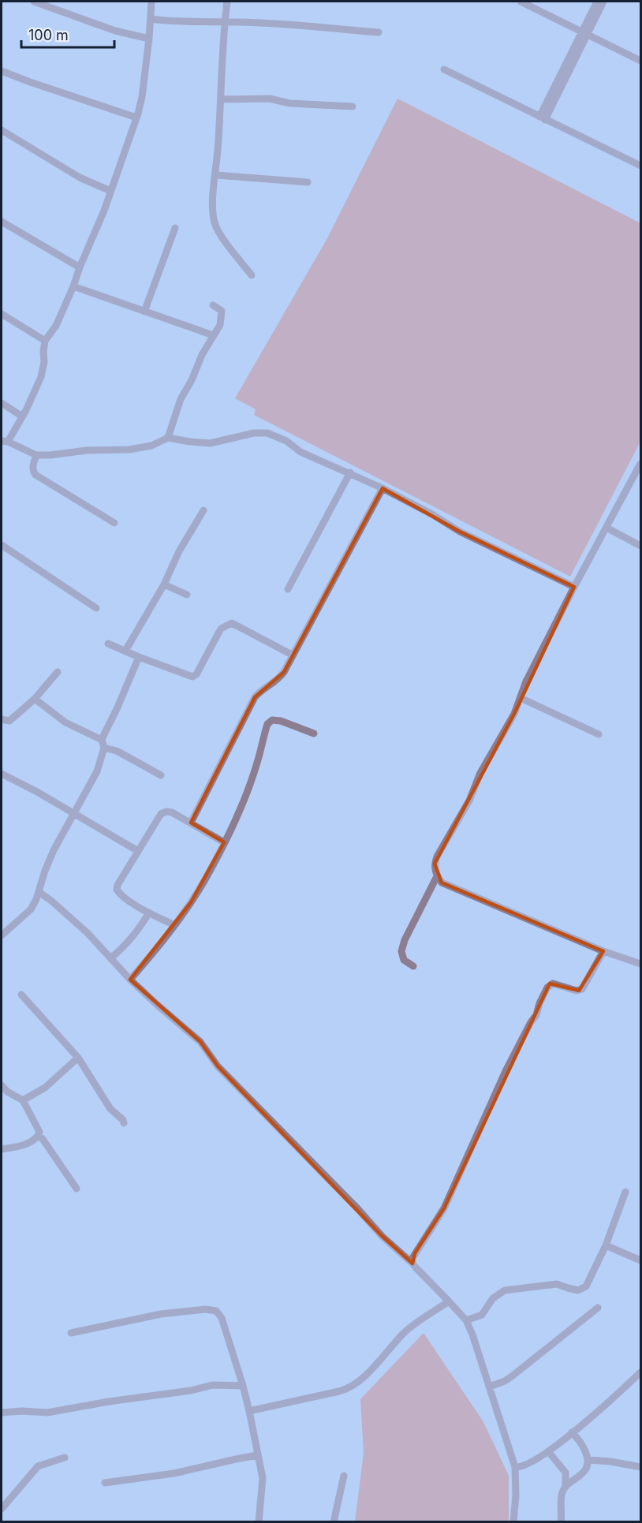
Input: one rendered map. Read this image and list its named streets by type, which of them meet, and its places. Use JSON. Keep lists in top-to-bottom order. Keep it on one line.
{"scale_bar":"100 m"}
